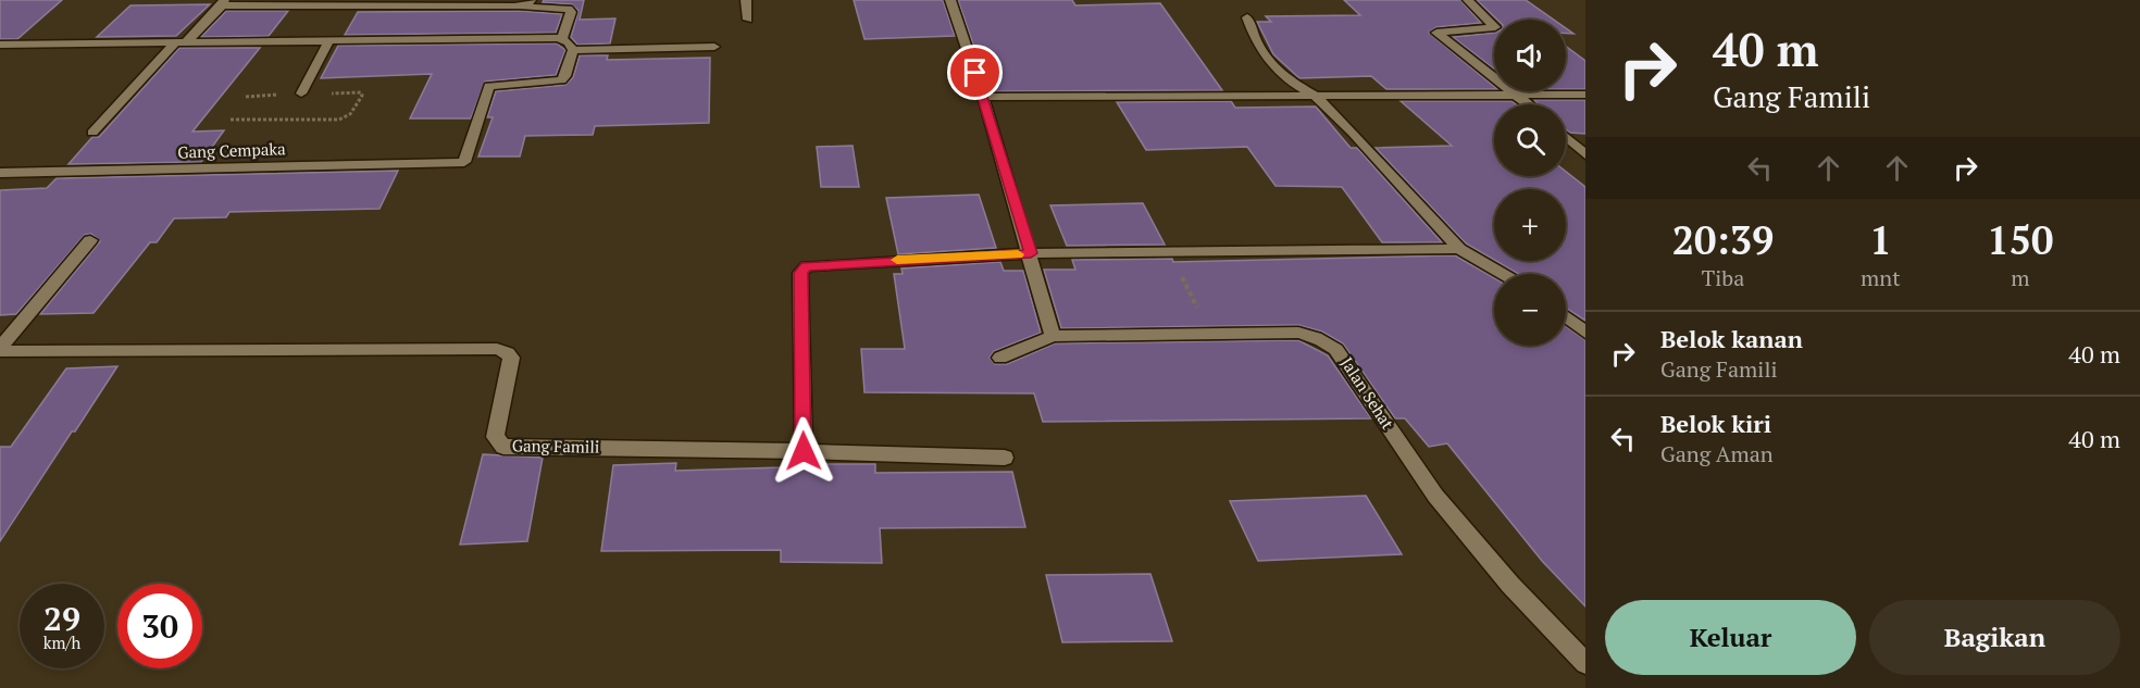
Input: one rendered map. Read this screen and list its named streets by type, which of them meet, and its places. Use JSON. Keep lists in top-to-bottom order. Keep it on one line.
{"streets":{"street":["Gang Cempaka","Jalan Sehat","Gang Famili"]},"page":{"turn":["40 m","Gang Famili"],"map_buttons":["+","−"],"eta":["20:39","Tiba","1","mnt","150","m"],"list":[{"name":"Belok kanan","note":"Gang Famili","value":"40 m"},{"name":"Belok kiri","note":"Gang Aman","value":"40 m"}],"speed":"29 km/h","limit":"30","buttons":["Keluar","Bagikan"]}}
